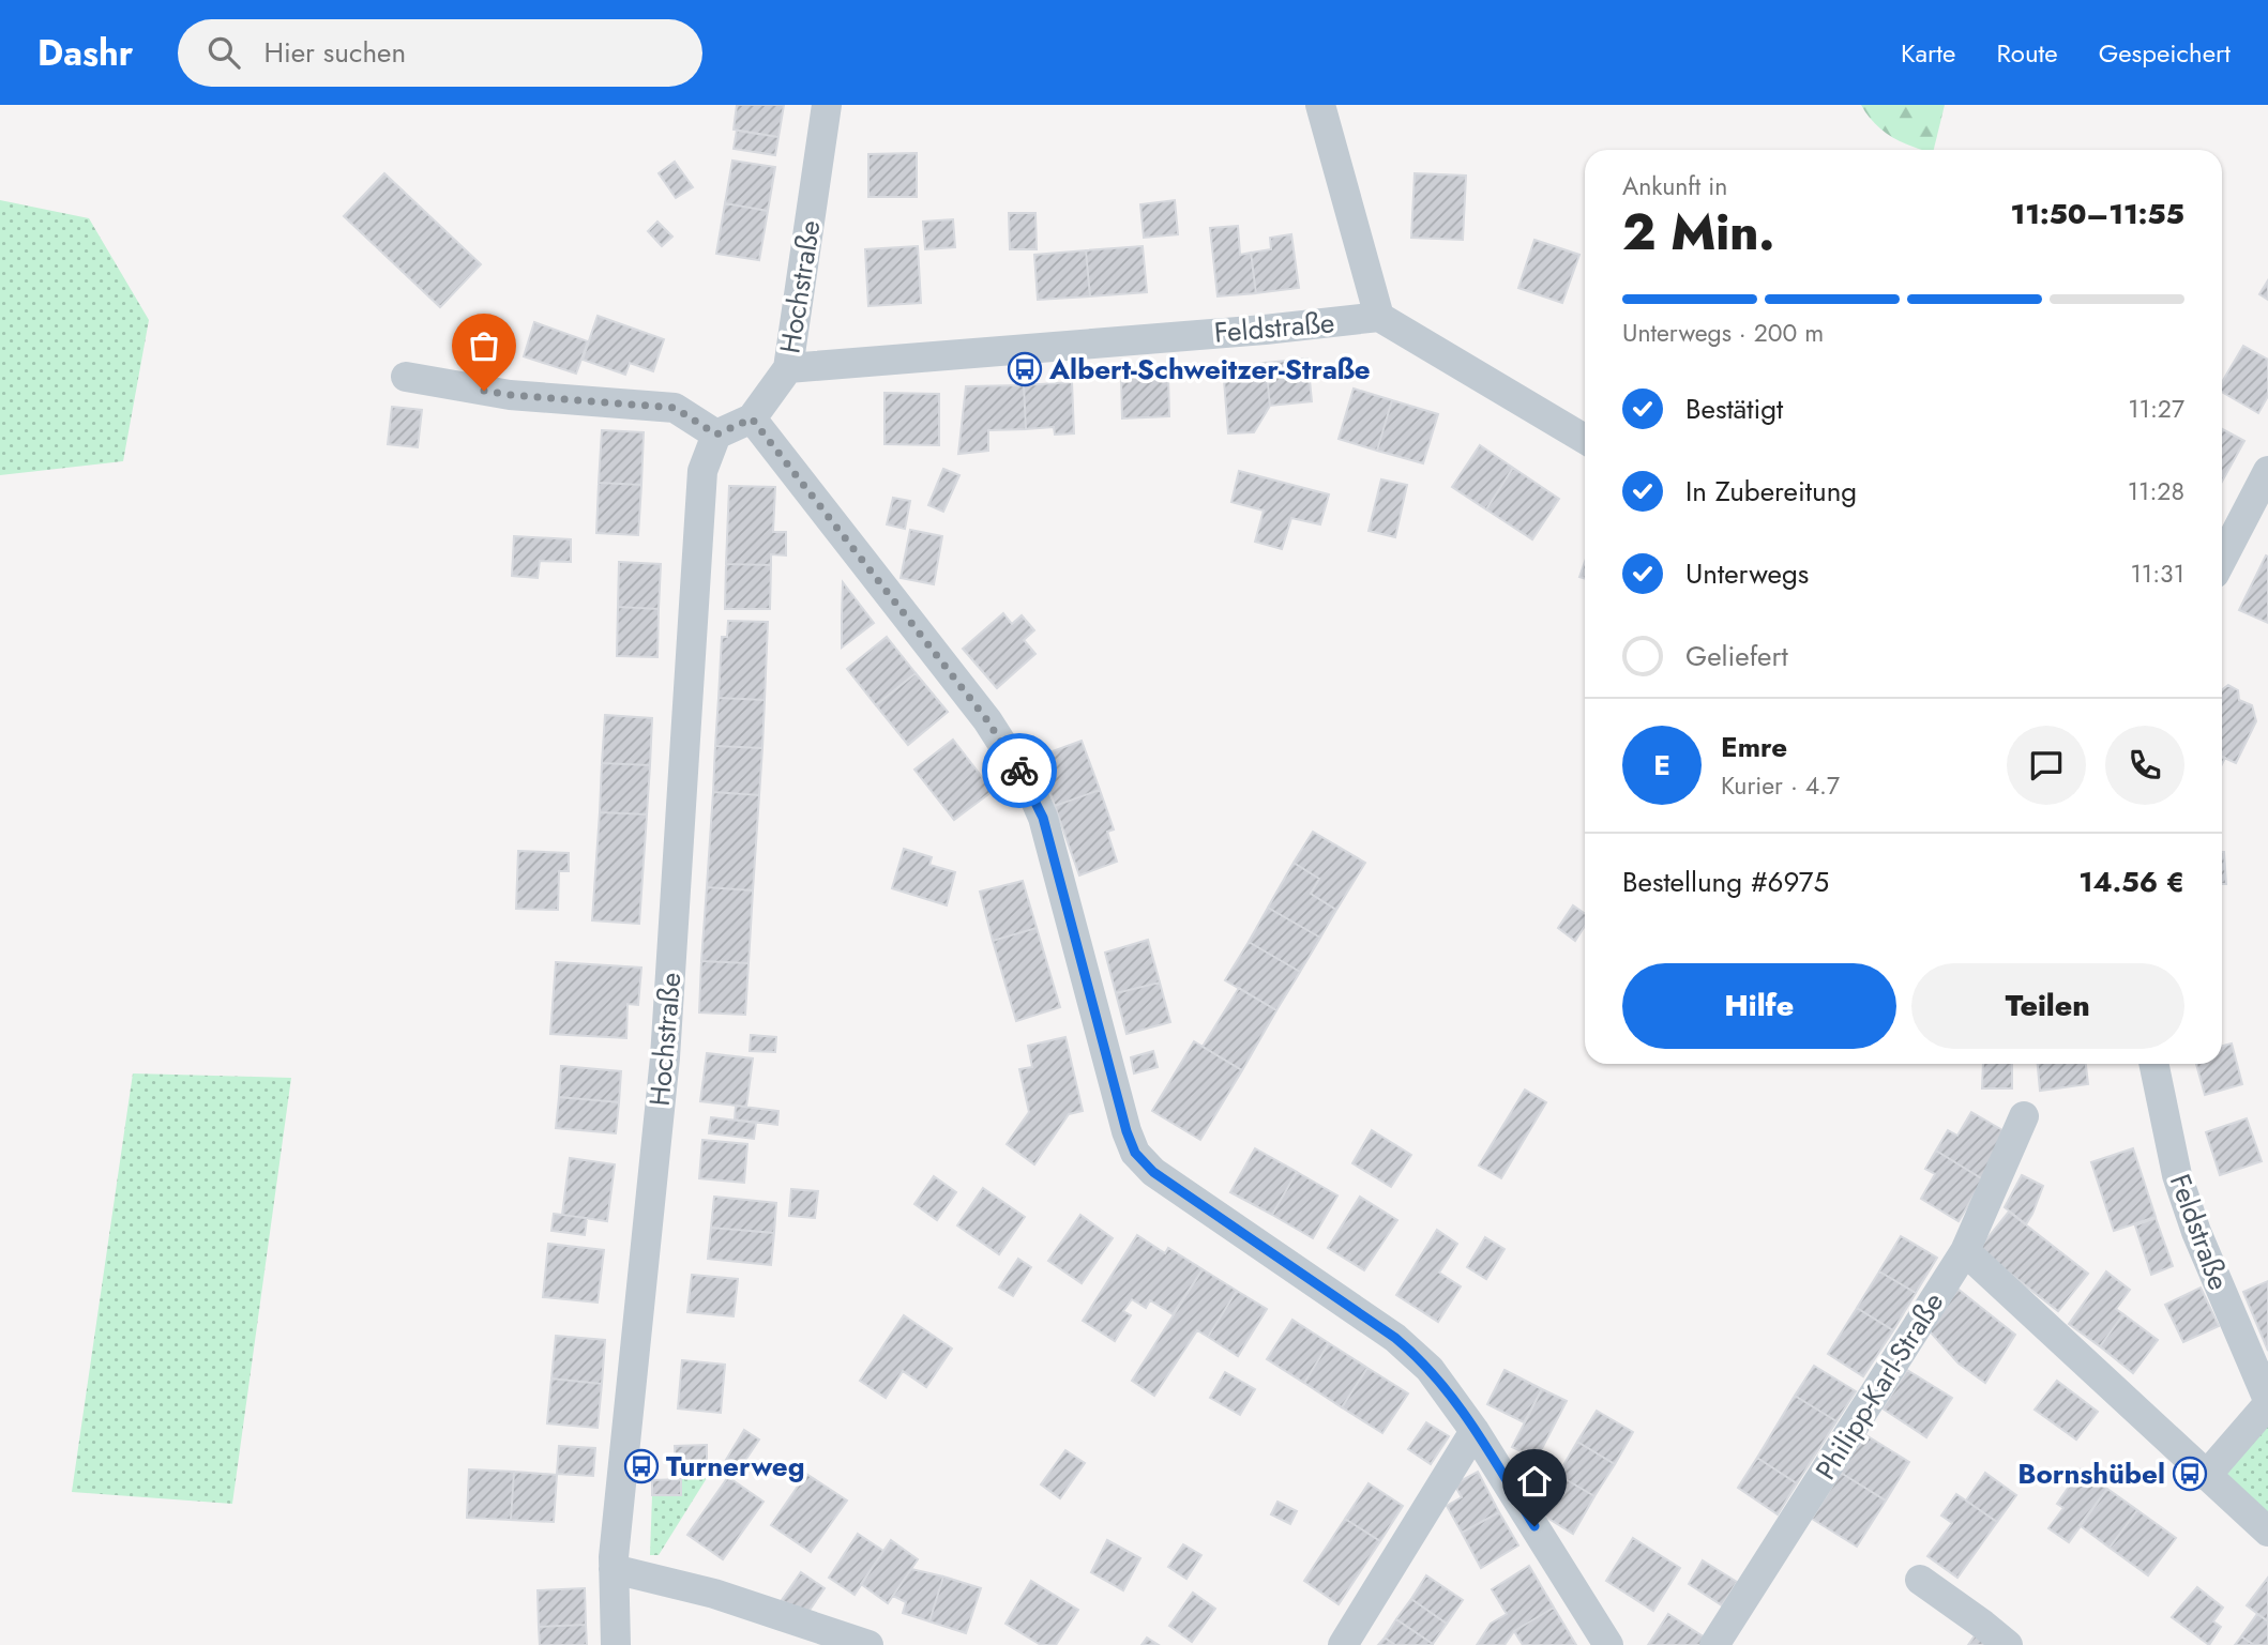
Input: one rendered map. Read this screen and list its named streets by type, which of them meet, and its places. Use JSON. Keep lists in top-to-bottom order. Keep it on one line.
{"streets":{"street":["Hochstraße","Feldstraße","Philipp-Karl-Straße"]},"crossings":[["Hochstraße","Feldstraße"]],"places":{"bus stop":["Albert-Schweitzer-Straße","Turnerweg","Bornshübel"]},"page":{"header":"Dashr","search":"Hier suchen","nav":["Karte","Route","Gespeichert"],"heading":["2 Min.","Ankunft in","11:50–11:55"],"panel":["Emre","Kurier · 4.7","Bestellung #6975","14.56 €"],"bar":"Unterwegs · 200 m","list":[["Bestätigt","11:27"],["In Zubereitung","11:28"],["Unterwegs","11:31"],"Geliefert"],"round":"E","buttons":["Hilfe","Teilen"]}}
